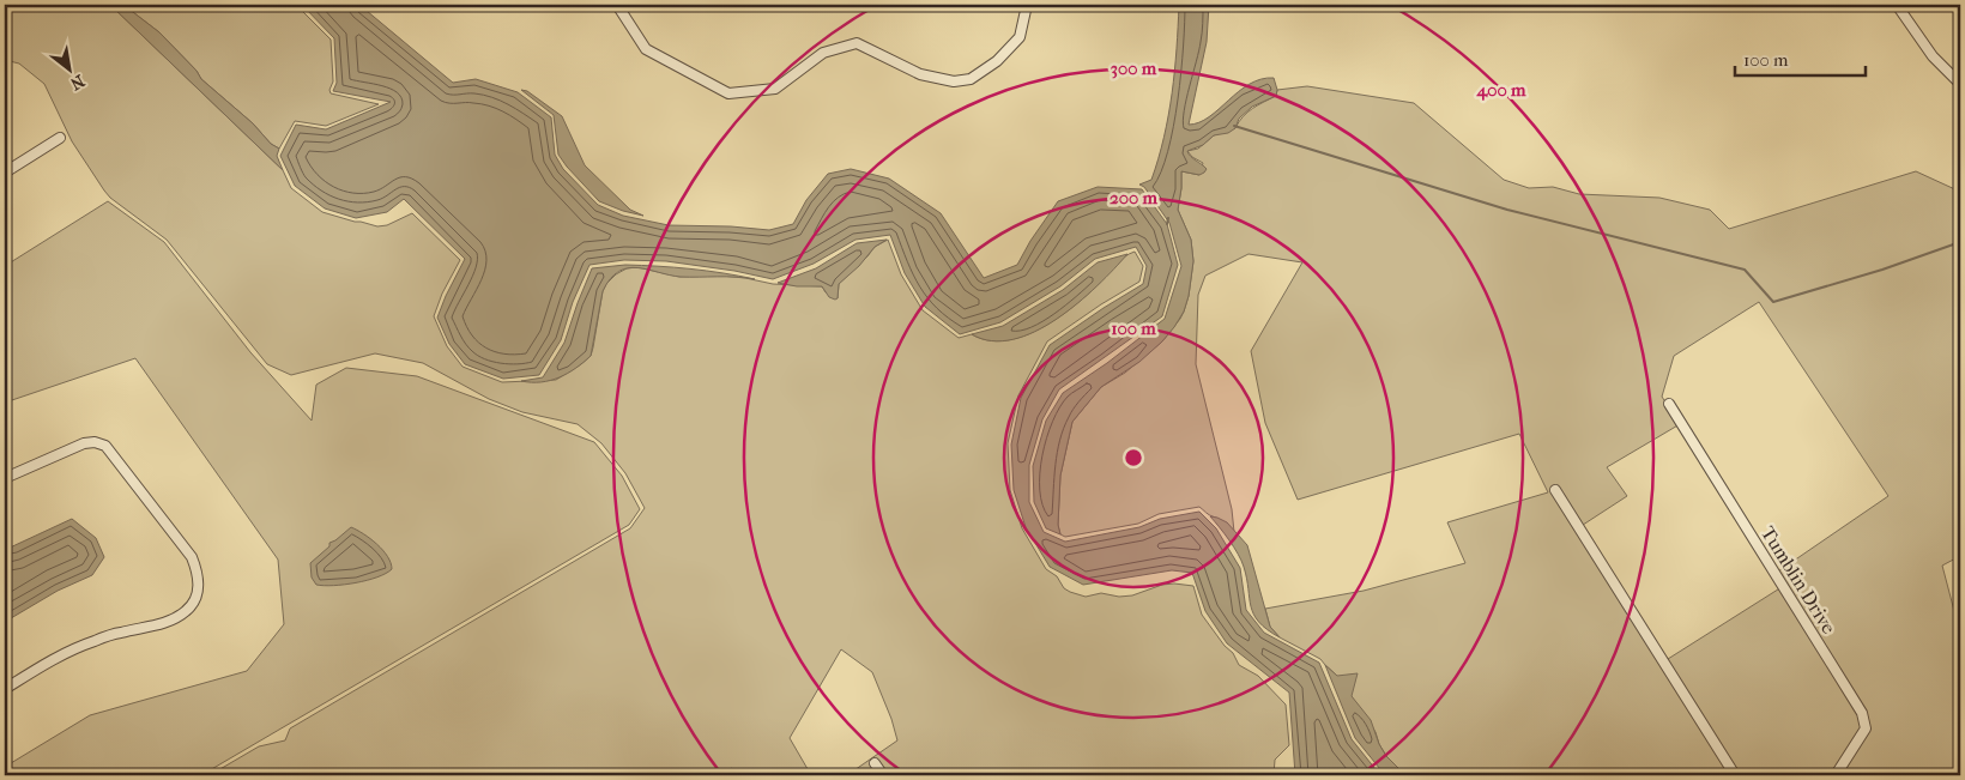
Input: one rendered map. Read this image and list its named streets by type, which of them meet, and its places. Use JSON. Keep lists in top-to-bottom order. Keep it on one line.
{"streets":{"street":["Tumblin Drive"]},"scale_bar":"100 m","north":"bottom right","rings":["300 m","400 m","200 m","100 m"]}
